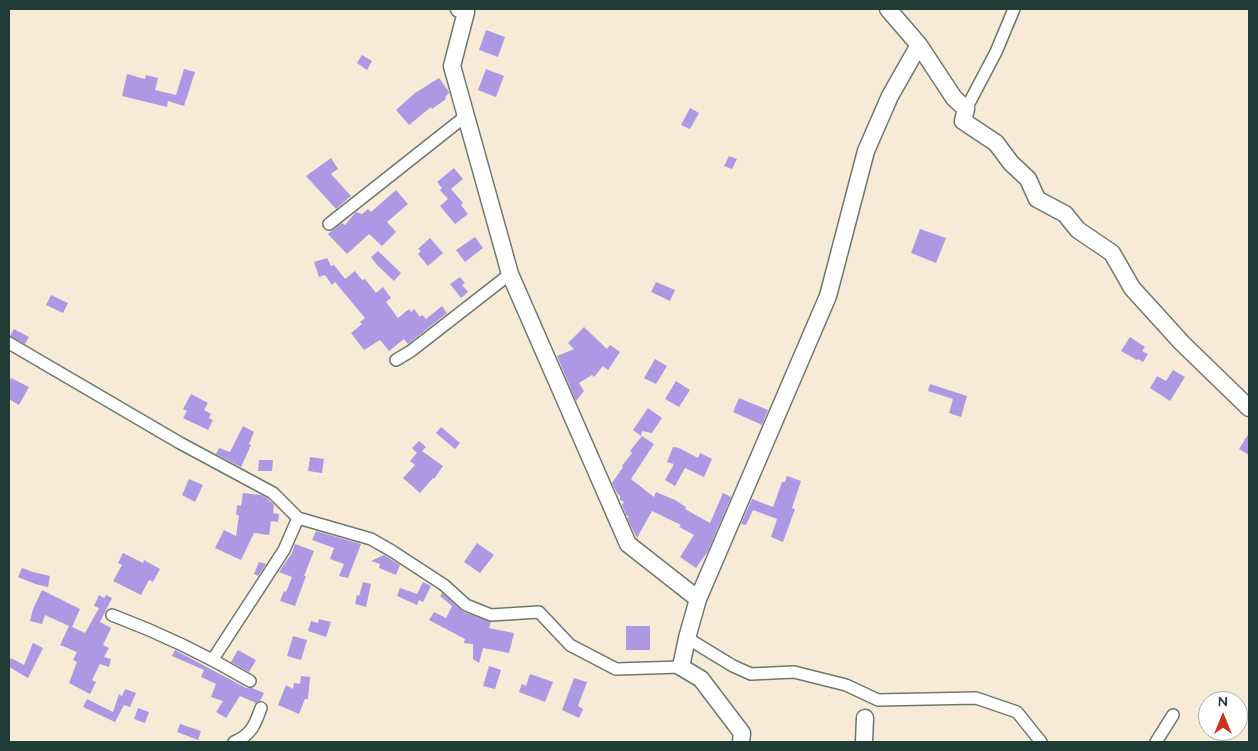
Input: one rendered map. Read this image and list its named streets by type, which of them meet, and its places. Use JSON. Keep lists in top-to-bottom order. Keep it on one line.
{"north":"top"}
